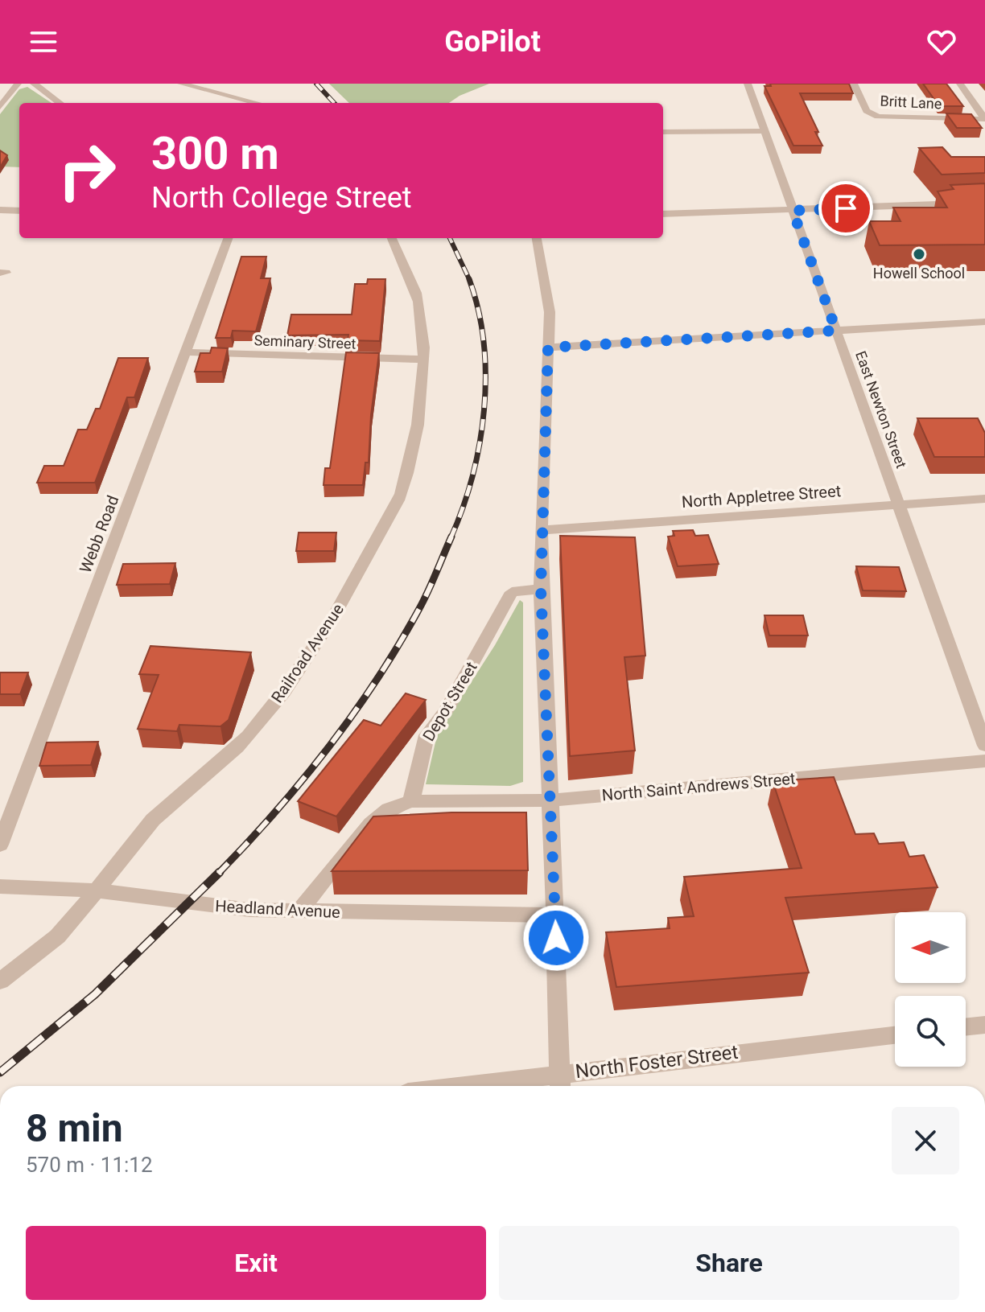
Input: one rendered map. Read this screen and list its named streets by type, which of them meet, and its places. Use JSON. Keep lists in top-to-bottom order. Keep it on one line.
{"streets":{"street":["Britt Lane","Seminary Street","East Newton Street","North Appletree Street","Webb Road","Railroad Avenue","Depot Street","North Saint Andrews Street","Headland Avenue","North Foster Street"]},"crossings":[["Seminary Street","Webb Road"],["Seminary Street","Railroad Avenue"],["East Newton Street","North Appletree Street"],["Railroad Avenue","Headland Avenue"],["Depot Street","North Saint Andrews Street"]],"places":["Howell School"],"north":"left","page":{"header":"GoPilot","turn":["300 m","North College Street"],"heading":["8 min","570 m · 11:12"],"buttons":["Exit","Share"]}}
